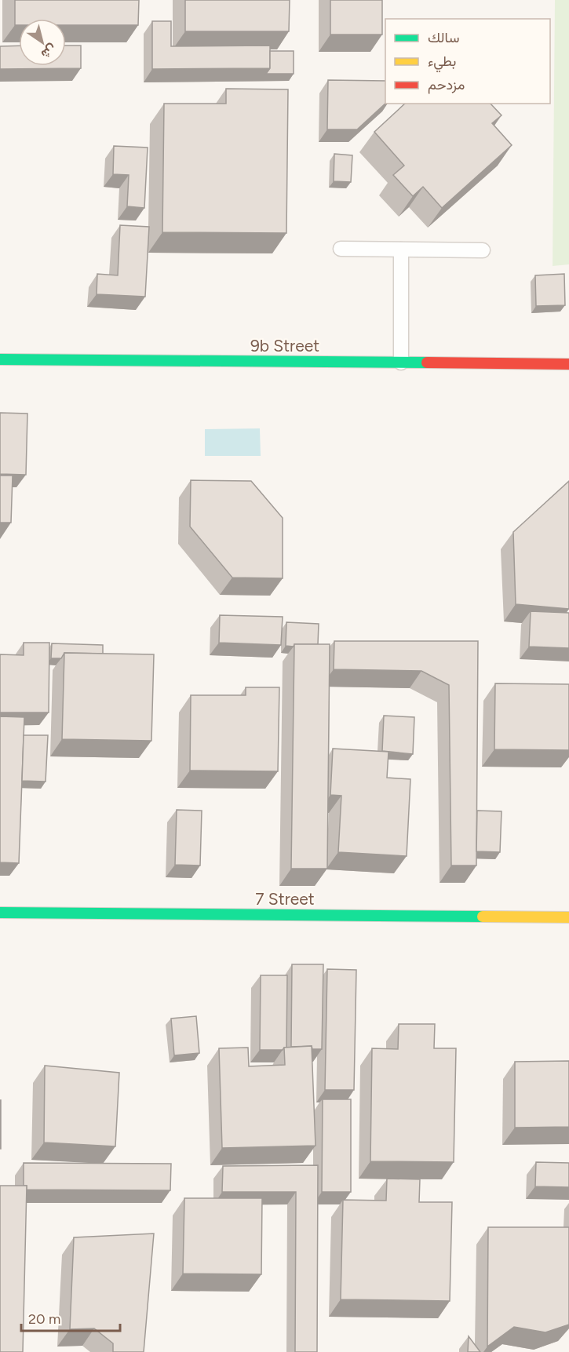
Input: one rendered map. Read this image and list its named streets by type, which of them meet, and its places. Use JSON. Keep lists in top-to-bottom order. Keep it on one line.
{"streets":{"street":["9b Street","7 Street"]},"legend":["سالك","بطيء","مزدحم"],"scale_bar":"20 m","north":"bottom right"}
